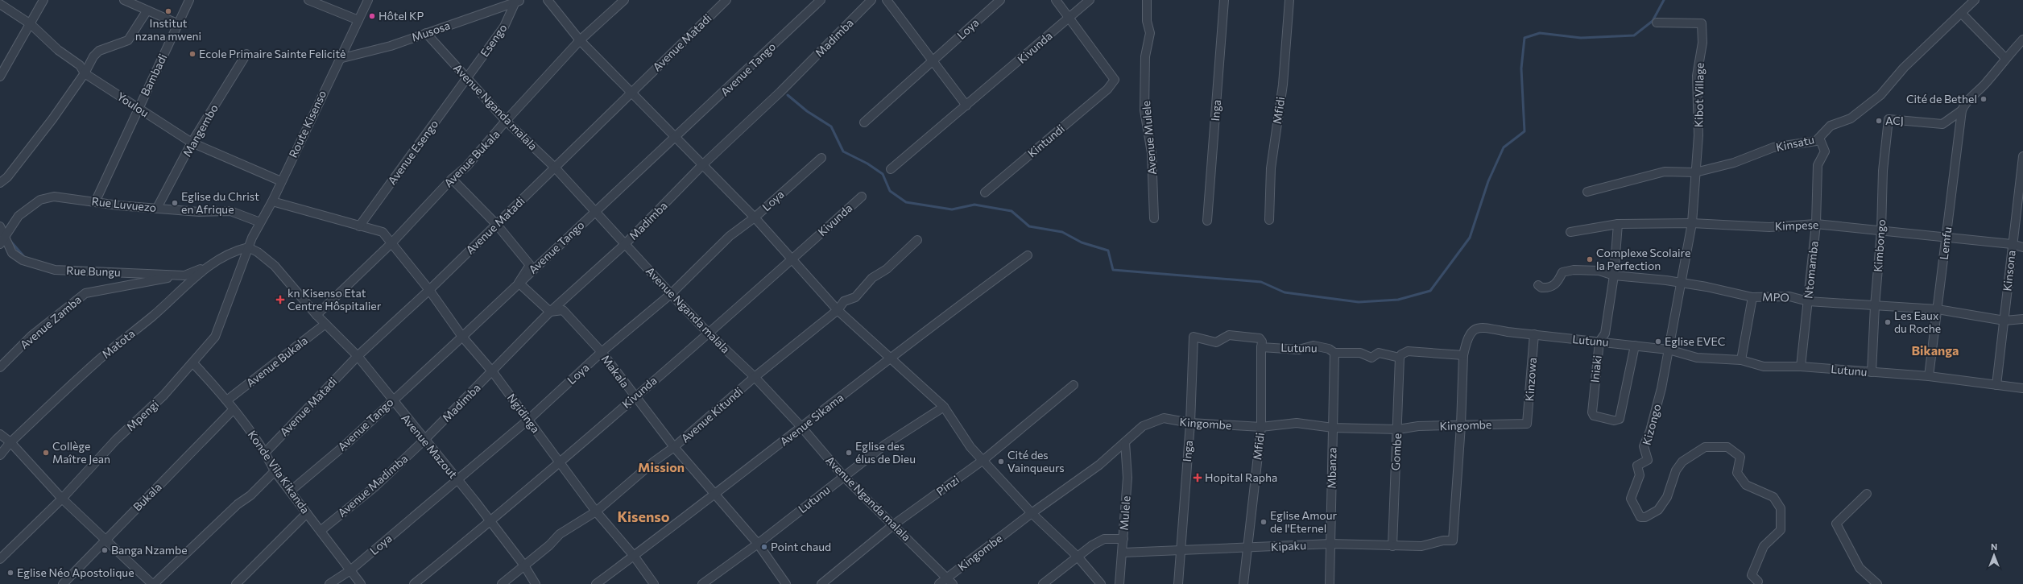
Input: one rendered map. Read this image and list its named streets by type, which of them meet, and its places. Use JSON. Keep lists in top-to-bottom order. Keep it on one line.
{"streets":{"street":["Loya","Musosa","Madimba","Esengo","Avenue Matadi","Kivunda","Avenue Tango","Bambadi","Kibot Village","Youlou","Avenue Nganda malala","Inga","Mfidi","Route Kisenso","Mangembo","Avenue Mulele","Kintundi","Kinsatu","Avenue Esengo","Avenue Bukala","Rue Luvuezo","Kimpese","Lemfu","Kimbongo","Ntomamba","Kinsona","Rue Bungu","MPO","Avenue Zamba","Lutunu","Matota","Iniaki","Makala","Kinzowa","Ngidinga","Avenue Kitundi","Mpengi","Avenue Sikama","Kingombe","Kizongo","Avenue Mazout","Gombe","Mbanza","Konde Vila Kikanda","Avenue Madimba","Pinzi","Bukala","Mulele","Kipaku"]},"crossings":[["Loya","Avenue Nganda malala"],["Loya","Makala"],["Loya","Ngidinga"],["Loya","Avenue Mazout"],["Loya","Konde Vila Kikanda"],["Musosa","Esengo"],["Musosa","Avenue Nganda malala"],["Musosa","Route Kisenso"],["Madimba","Avenue Nganda malala"],["Madimba","Makala"],["Madimba","Ngidinga"],["Madimba","Avenue Mazout"],["Madimba","Avenue Madimba"],["Esengo","Avenue Nganda malala"],["Esengo","Avenue Esengo"],["Avenue Matadi","Avenue Nganda malala"],["Avenue Matadi","Ngidinga"],["Avenue Matadi","Avenue Mazout"],["Avenue Matadi","Konde Vila Kikanda"],["Kivunda","Avenue Nganda malala"],["Kivunda","Kintundi"],["Kivunda","Makala"],["Kivunda","Ngidinga"],["Kivunda","Avenue Mazout"],["Avenue Tango","Avenue Nganda malala"],["Avenue Tango","Ngidinga"],["Avenue Tango","Avenue Mazout"],["Avenue Tango","Konde Vila Kikanda"],["Bambadi","Youlou"],["Bambadi","Rue Luvuezo"],["Kibot Village","Kinsatu"],["Youlou","Route Kisenso"],["Youlou","Mangembo"],["Avenue Nganda malala","Avenue Esengo"],["Avenue Nganda malala","Avenue Bukala"],["Avenue Nganda malala","Lutunu"],["Avenue Nganda malala","Avenue Kitundi"],["Avenue Nganda malala","Avenue Sikama"],["Avenue Nganda malala","Kingombe"],["Avenue Nganda malala","Pinzi"],["Inga","Mfidi"],["Inga","Lutunu"],["Inga","Kingombe"],["Inga","Kipaku"],["Mfidi","Lutunu"],["Mfidi","Kingombe"],["Mfidi","Kipaku"],["Route Kisenso","Rue Luvuezo"],["Route Kisenso","Matota"],["Route Kisenso","Ngidinga"],["Route Kisenso","Mpengi"],["Route Kisenso","Avenue Mazout"],["Mangembo","Rue Luvuezo"],["Kinsatu","Ntomamba"],["Avenue Esengo","Ngidinga"],["Avenue Bukala","Ngidinga"],["Avenue Bukala","Avenue Mazout"],["Avenue Bukala","Konde Vila Kikanda"],["Rue Luvuezo","Rue Bungu"],["Kimpese","Lemfu"],["Kimpese","Kimbongo"],["Kimpese","Ntomamba"],["Kimpese","Kinsona"],["Kimpese","Iniaki"],["Lemfu","Kimbongo"],["Lemfu","MPO"],["Lemfu","Lutunu"],["Kimbongo","MPO"],["Kimbongo","Lutunu"],["Ntomamba","MPO"],["Ntomamba","Lutunu"],["Kinsona","MPO"],["Kinsona","Lutunu"],["Rue Bungu","Avenue Zamba"],["Rue Bungu","Matota"],["MPO","Iniaki"],["Lutunu","Iniaki"],["Lutunu","Makala"],["Lutunu","Kinzowa"],["Lutunu","Kingombe"],["Lutunu","Kizongo"],["Lutunu","Gombe"],["Lutunu","Mbanza"],["Lutunu","Kipaku"],["Matota","Mpengi"],["Matota","Avenue Mazout"],["Makala","Avenue Kitundi"],["Makala","Avenue Sikama"],["Kinzowa","Kingombe"],["Ngidinga","Avenue Kitundi"],["Ngidinga","Avenue Sikama"],["Avenue Kitundi","Avenue Mazout"],["Mpengi","Avenue Mazout"],["Mpengi","Konde Vila Kikanda"],["Kingombe","Gombe"],["Kingombe","Mbanza"],["Kingombe","Mulele"],["Avenue Mazout","Avenue Madimba"],["Gombe","Kipaku"],["Mbanza","Kipaku"],["Konde Vila Kikanda","Avenue Madimba"],["Konde Vila Kikanda","Bukala"],["Mulele","Kipaku"]],"districts":["Bikanga","Mission","Kisenso"],"places":{"other":["Institut nzana mweni","Hôtel KP","Ecole Primaire Sainte Felicitė","Cité de Bethel","ACJ","Eglise du Christ en Afrique","Complexe Scolaire la Perfection","Les Eaux du Roche","Eglise EVEC","Collège Maître Jean","Eglise des élus de Dieu","Cité des Vainqueurs","Eglise Amour de l'Eternel","Point chaud","Banga Nzambe","Eglise Néo Apostolique"],"health":["kn Kisenso Etat Centre Hôspitalier","Hopital Rapha"]},"north":"top"}
